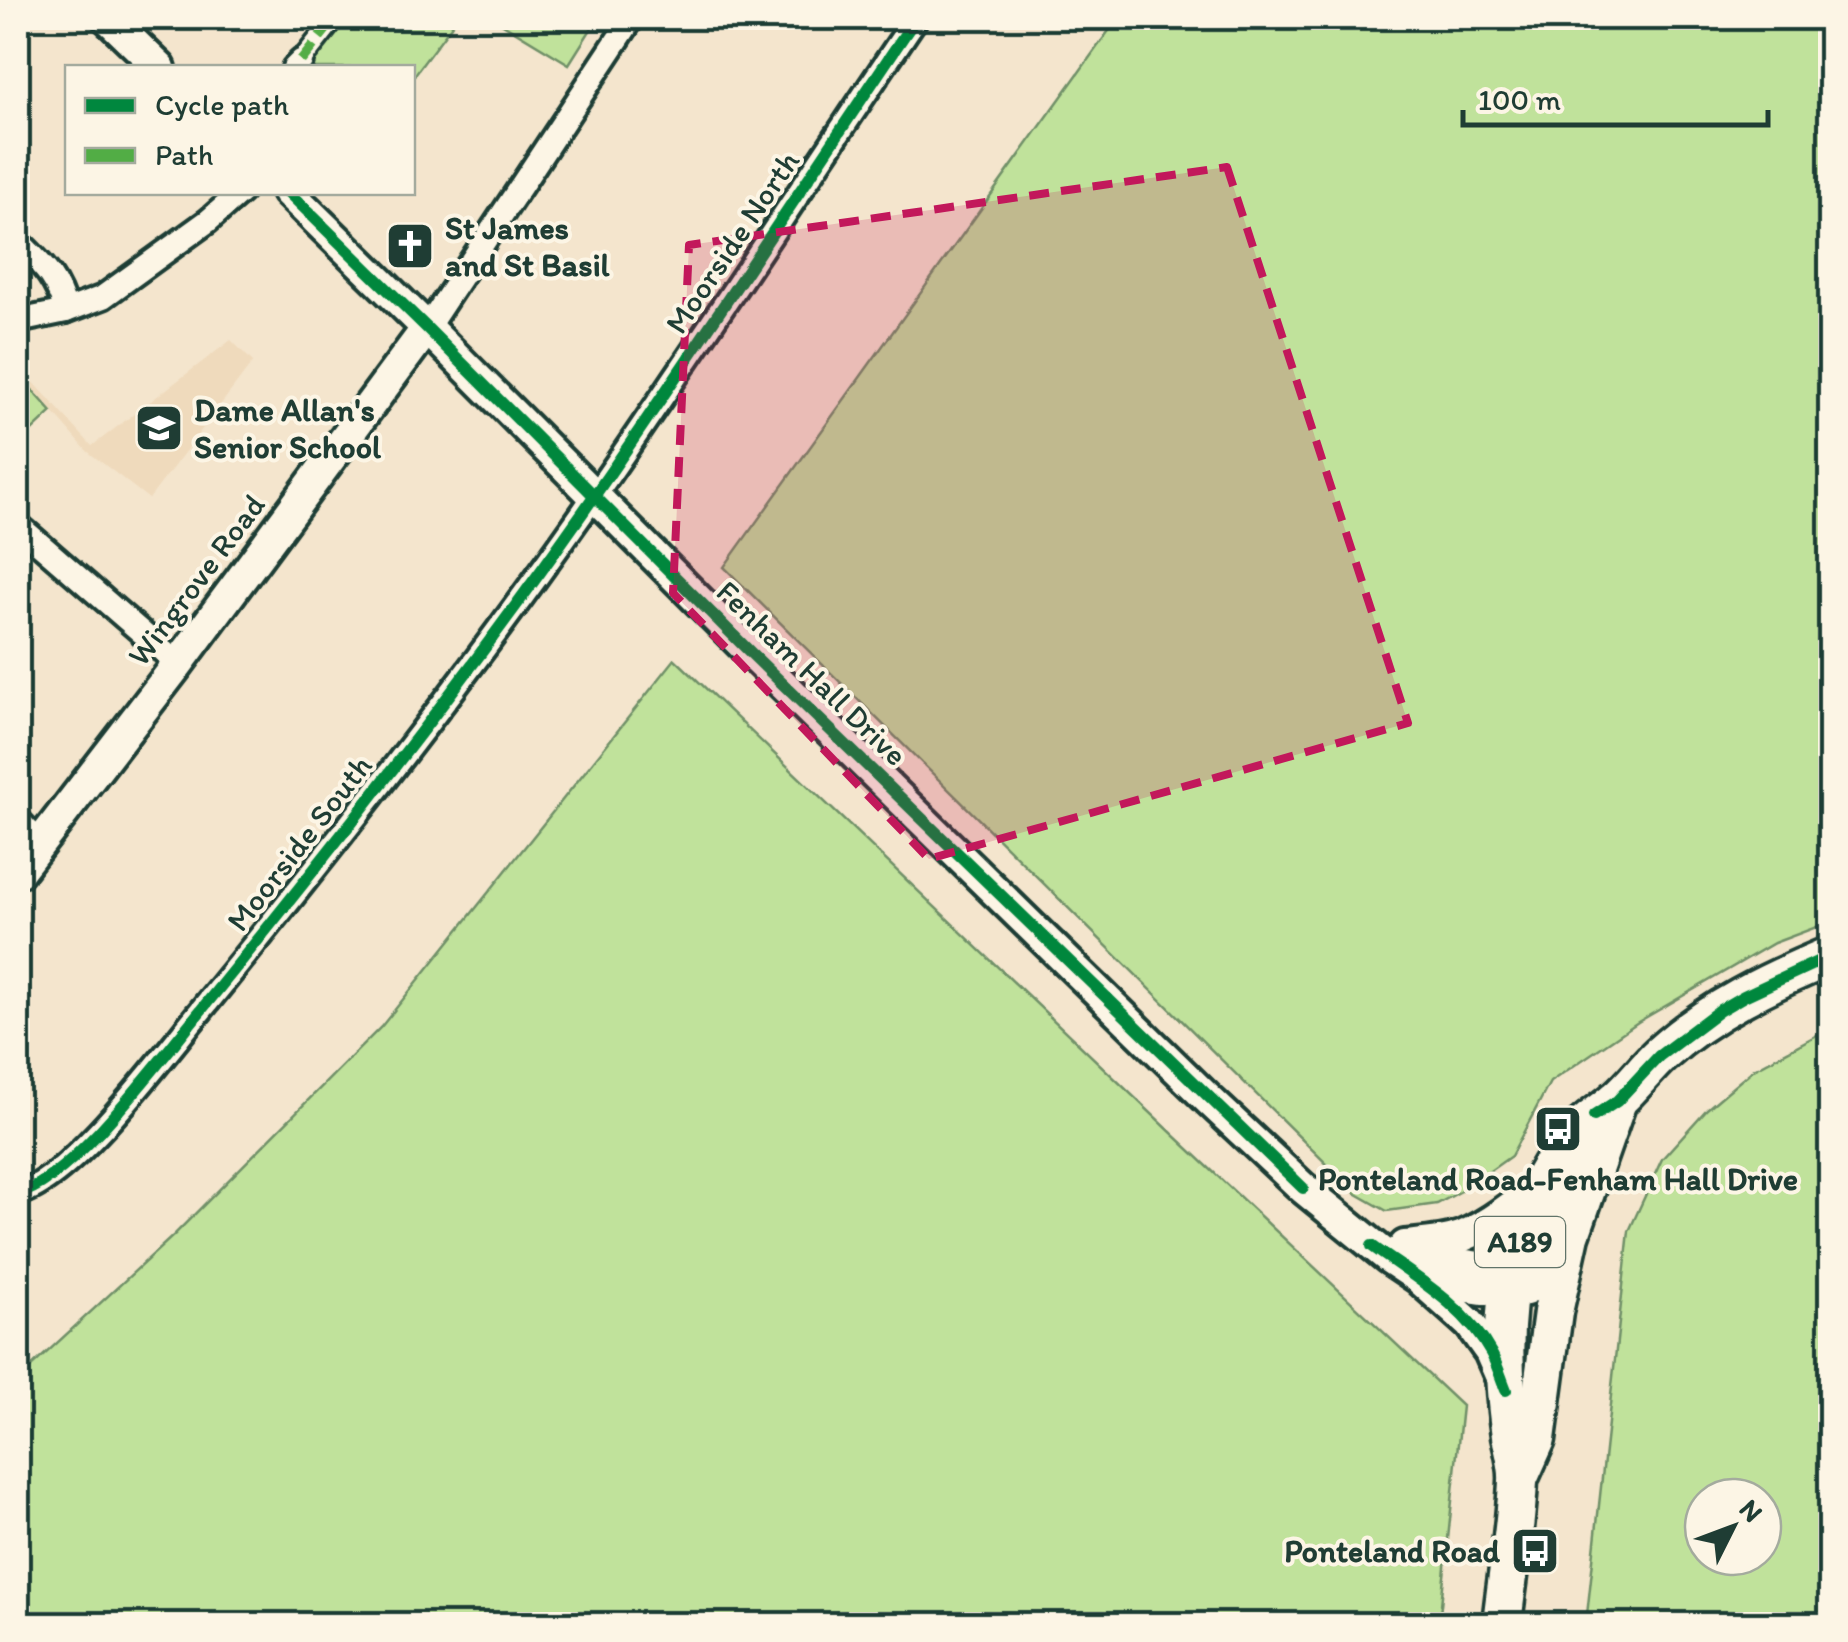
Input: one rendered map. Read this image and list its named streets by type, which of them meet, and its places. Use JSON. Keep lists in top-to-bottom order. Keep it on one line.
{"streets":{"main road":["A189"],"street":["Moorside North","Wingrove Road","Fenham Hall Drive","Moorside South"]},"crossings":[["Moorside North","Fenham Hall Drive"],["Moorside North","Moorside South"],["Wingrove Road","Fenham Hall Drive"],["Fenham Hall Drive","Moorside South"],["Fenham Hall Drive","A189"]],"places":{"church":["St James and St Basil"],"school or university":["Dame Allan's Senior School"],"bus stop":["Ponteland Road-Fenham Hall Drive","Ponteland Road"]},"legend":["Cycle path","Path"],"scale_bar":"100 m","north":"top right"}
